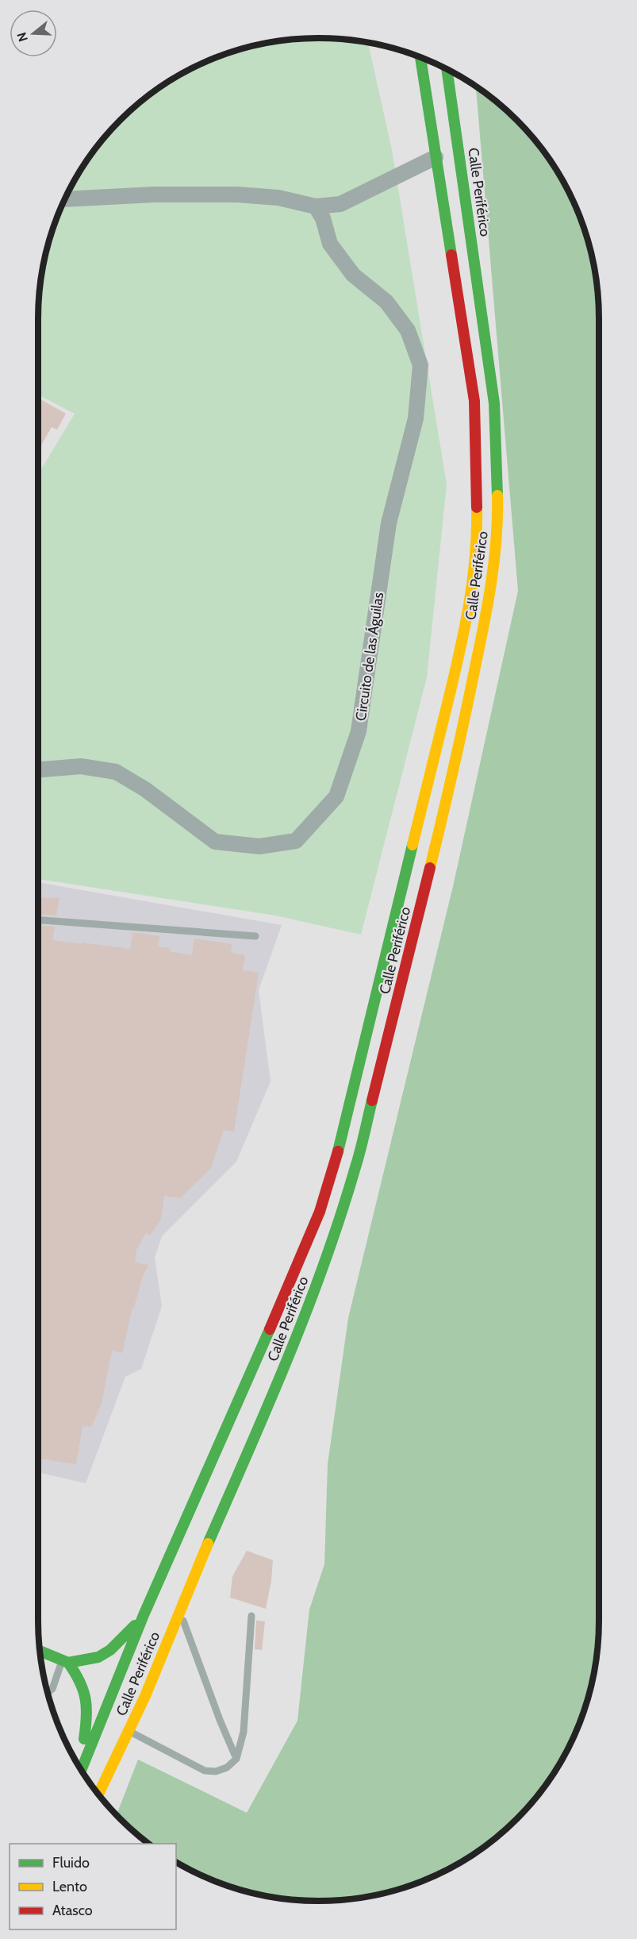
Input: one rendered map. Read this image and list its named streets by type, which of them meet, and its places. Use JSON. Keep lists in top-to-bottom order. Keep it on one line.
{"streets":{"main road":["Calle Periférico"],"street":["Circuito de las Águilas"]},"legend":["Fluido","Lento","Atasco"],"north":"left"}
